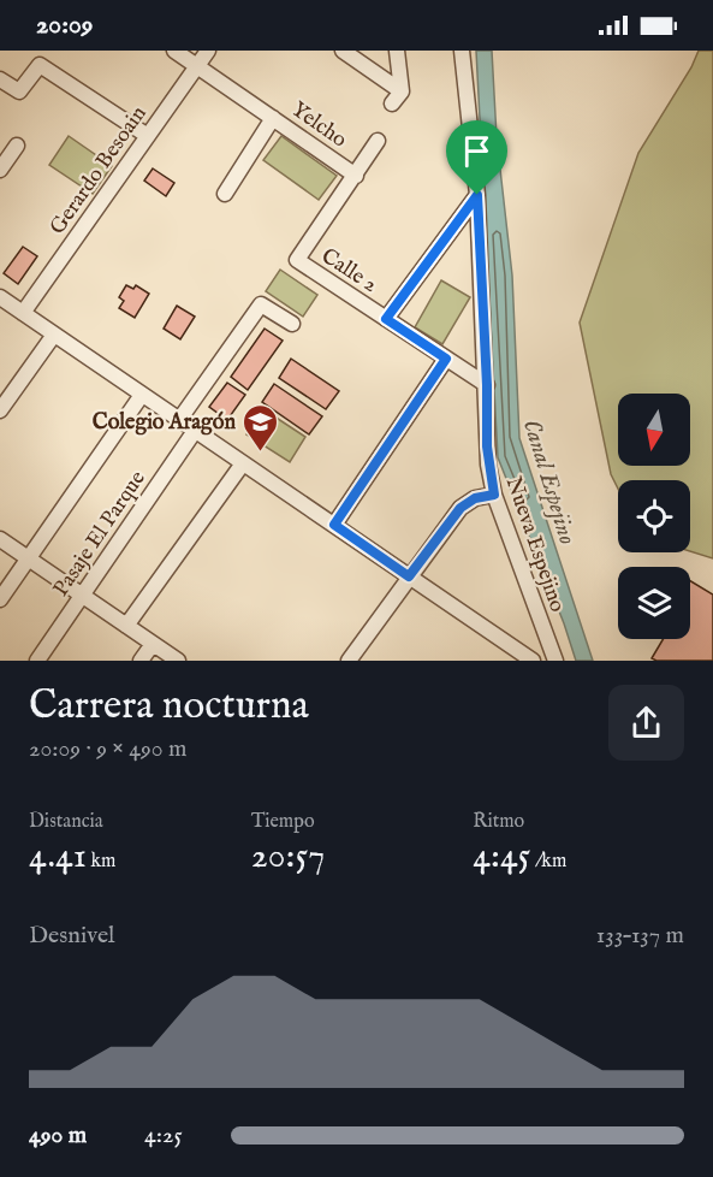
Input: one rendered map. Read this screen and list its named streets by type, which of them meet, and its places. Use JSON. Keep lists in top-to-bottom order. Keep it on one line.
{"streets":{"street":["Yelcho","Gerardo Besoain","Calle 2","Pasaje El Parque","Nueva Espejino"]},"crossings":[["Yelcho","Gerardo Besoain"],["Yelcho","Calle 2"],["Calle 2","Nueva Espejino"]],"water":["Canal Espejino"],"places":{"school or university":["Colegio Aragón"]},"north":"bottom","page":{"status":"20:09","heading":["Carrera nocturna","20:09 · 9 × 490 m"],"stats":[["Distancia","4.41 km"],["Tiempo","20:57"],["Ritmo","4:45 /km"]],"chart":["Desnivel","133–137 m"],"list":[{"name":"490 m","note":"4:25"}]}}
